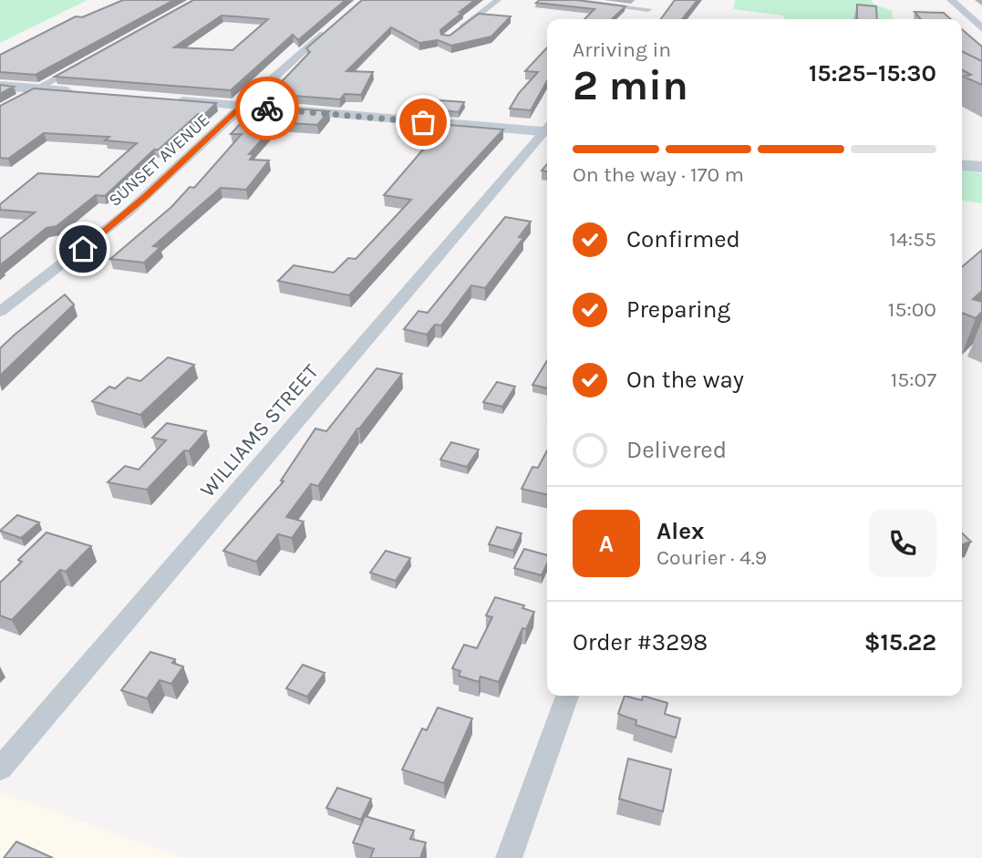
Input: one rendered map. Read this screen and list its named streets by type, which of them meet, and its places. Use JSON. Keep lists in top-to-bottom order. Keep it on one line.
{"streets":{"street":["SUNSET AVENUE","WILLIAMS STREET"]},"page":{"heading":["2 min","Arriving in","15:25–15:30"],"panel":["Alex","Courier · 4.9","Order #3298","$15.22"],"bar":"On the way · 170 m","list":[["Confirmed","14:55"],["Preparing","15:00"],["On the way","15:07"],"Delivered"],"round":"A"}}
